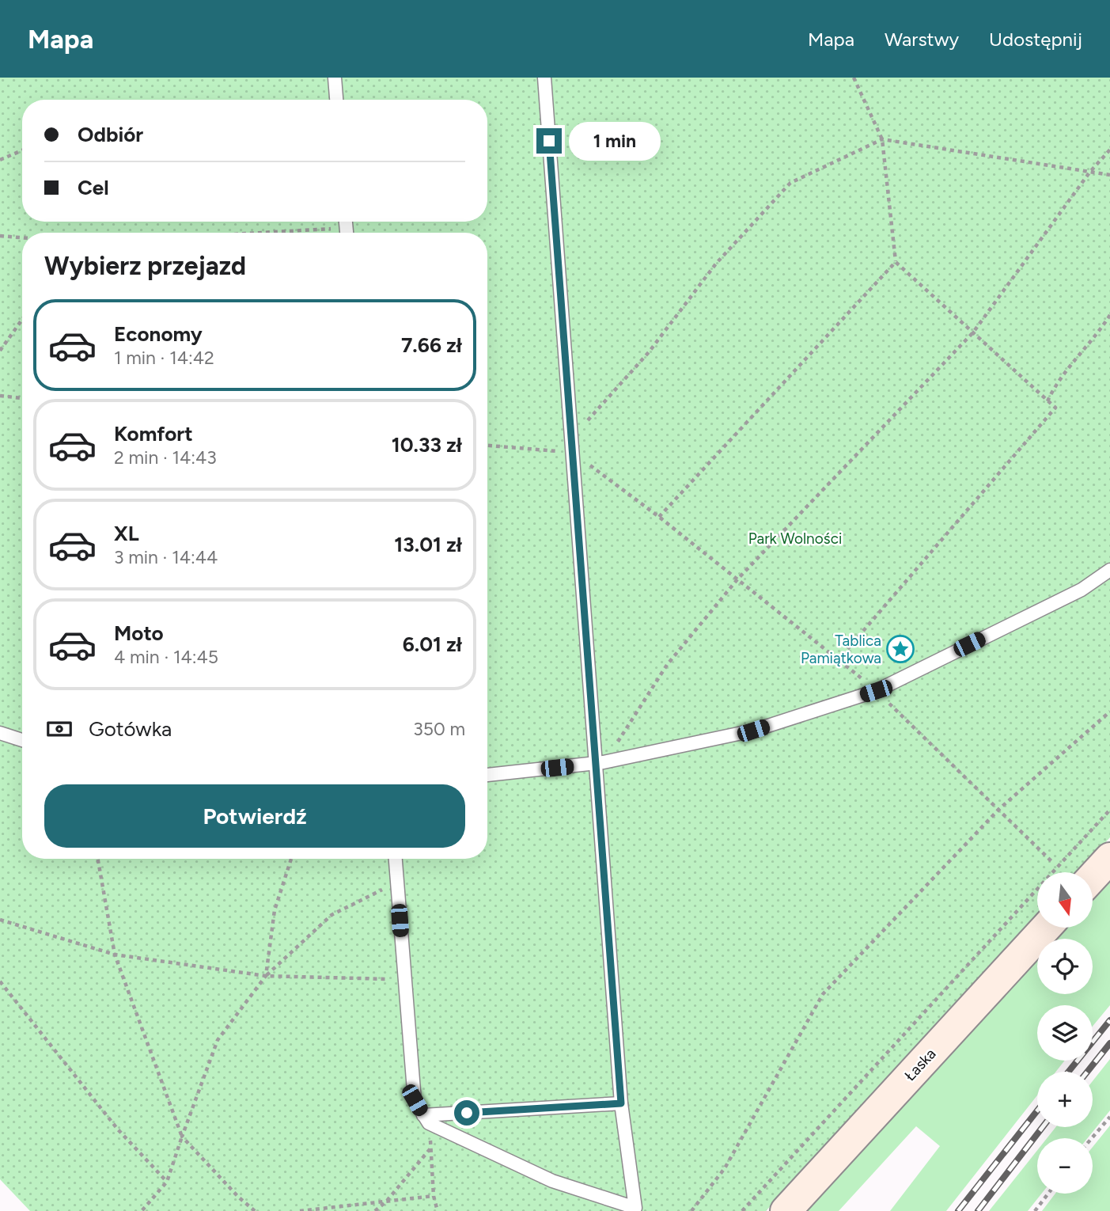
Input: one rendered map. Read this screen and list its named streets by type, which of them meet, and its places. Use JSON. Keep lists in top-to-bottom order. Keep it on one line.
{"streets":{"main road":["Łaska"]},"parks":["Park Wolności"],"places":{"place":["Tablica Pamiątkowa"]},"north":"bottom","page":{"header":"Mapa","nav":["Mapa","Warstwy","Udostępnij"],"banner":["Odbiór","Cel"],"bubble":"1 min","heading":"Wybierz przejazd","list":[{"name":"Economy","note":"1 min · 14:42","value":"7.66 zł"},{"name":"Komfort","note":"2 min · 14:43","value":"10.33 zł"},{"name":"XL","note":"3 min · 14:44","value":"13.01 zł"},{"name":"Moto","note":"4 min · 14:45","value":"6.01 zł"}],"pay":["Gotówka","350 m"],"buttons":"Potwierdź","map_buttons":["+","−"]}}
